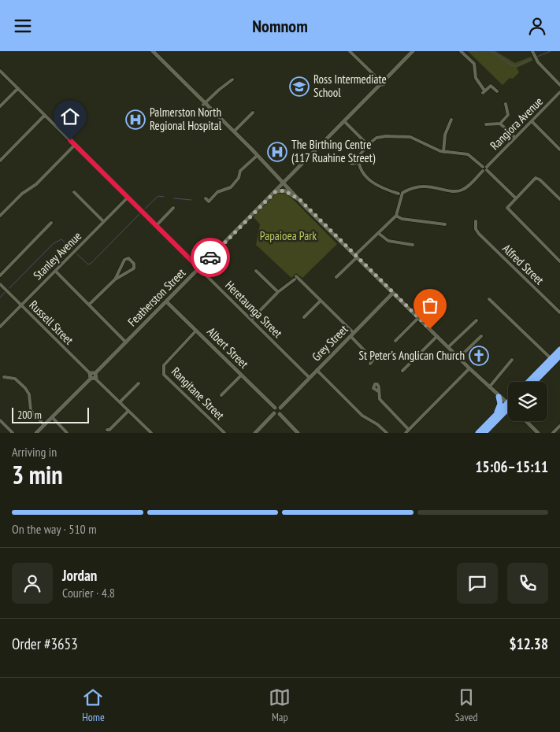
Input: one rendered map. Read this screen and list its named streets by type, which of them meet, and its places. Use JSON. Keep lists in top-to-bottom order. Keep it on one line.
{"streets":{"main road":["Featherston Street","Grey Street","Albert Street"],"street":["Rangiora Avenue","Stanley Avenue","Alfred Street","Heretaunga Street","Russell Street","Rangitane Street"]},"crossings":[["Stanley Avenue","Heretaunga Street"],["Stanley Avenue","Russell Street"],["Featherston Street","Heretaunga Street"],["Featherston Street","Albert Street"],["Heretaunga Street","Grey Street"],["Albert Street","Rangitane Street"]],"parks":["Papaioea Park"],"places":{"school or university":["Ross Intermediate School"],"hospital":["Palmerston North Regional Hospital","The Birthing Centre (117 Ruahine Street)"],"church":["St Peter's Anglican Church"]},"scale_bar":"200 m","page":{"header":"Nomnom","scale":"200 m","heading":["3 min","Arriving in","15:06–15:11"],"panel":["Jordan","Courier · 4.8","Order #3653","$12.38"],"bar":"On the way · 510 m","tabs":["Home","Map","Saved"]}}
